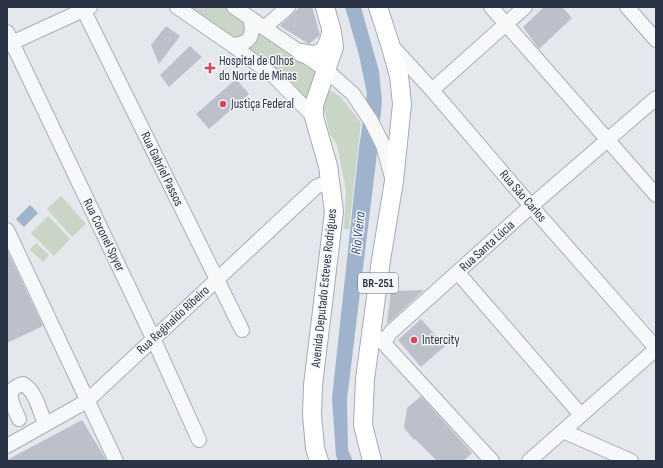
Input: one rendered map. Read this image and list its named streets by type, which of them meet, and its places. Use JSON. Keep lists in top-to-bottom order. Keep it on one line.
{"streets":{"main road":["BR-251","Avenida Deputado Esteves Rodrigues"],"street":["Rua Gabriel Passos","Rua São Carlos","Rua Coronel Spyer","Rua Santa Lúcia","Rua Reginaldo Ribeiro"]},"crossings":[["Rua Gabriel Passos","Rua Reginaldo Ribeiro"],["Rua São Carlos","Rua Santa Lúcia"],["Rua São Carlos","BR-251"],["Rua Coronel Spyer","Rua Reginaldo Ribeiro"],["Rua Santa Lúcia","BR-251"],["Avenida Deputado Esteves Rodrigues","Rua Reginaldo Ribeiro"]],"water":["Rio Vieira"],"places":{"health":["Hospital de Olhos do Norte de Minas"],"other":["Justiça Federal","Intercity"]}}
